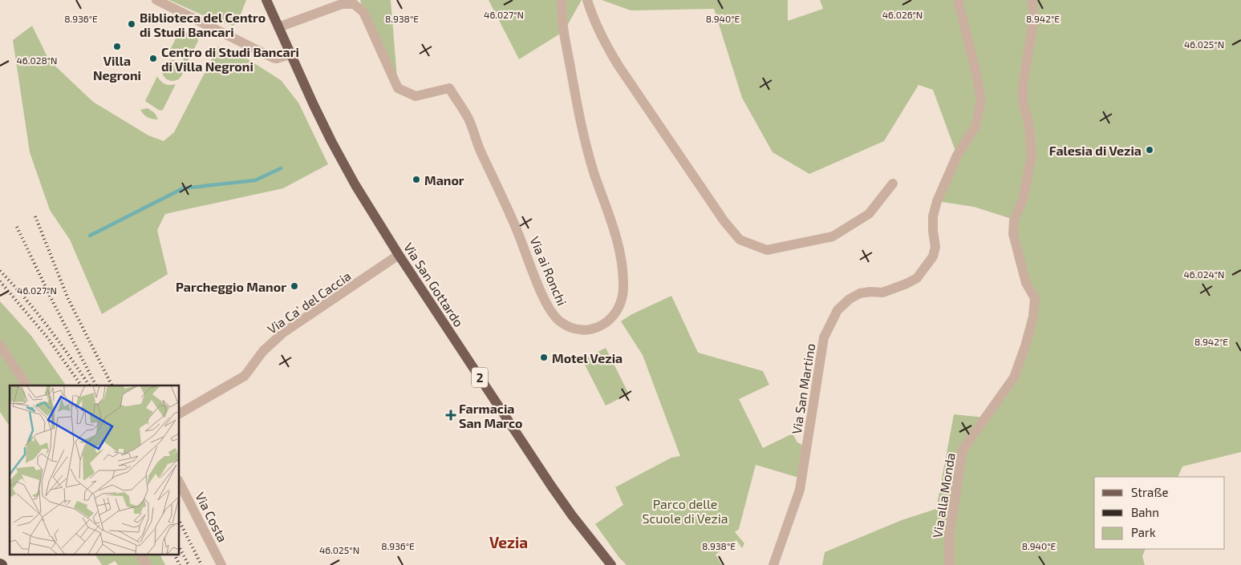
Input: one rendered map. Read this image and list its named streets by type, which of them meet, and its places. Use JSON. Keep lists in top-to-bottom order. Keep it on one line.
{"streets":{"main road":["Via San Gottardo","2"],"street":["Via ai Ronchi","Via Ca' del Caccia","Via San Martino","Via alla Monda","Via Costa"]},"crossings":[["Via ai Ronchi","Via San Gottardo"],["Via San Gottardo","Via Ca' del Caccia"]],"districts":["Vezia"],"parks":["Parco delle Scuole di Vezia"],"places":{"other":["Biblioteca del Centro di Studi Bancari","Villa Negroni","Centro di Studi Bancari di Villa Negroni","Falesia di Vezia","Manor","Parcheggio Manor","Motel Vezia"],"health":["Farmacia San Marco"]},"legend":["Straße","Bahn","Park"],"coordinates":["46.027°N","46.026°N","8.936°E","8.938°E","8.940°E","8.942°E","46.025°N","46.028°N","46.024°N"]}
